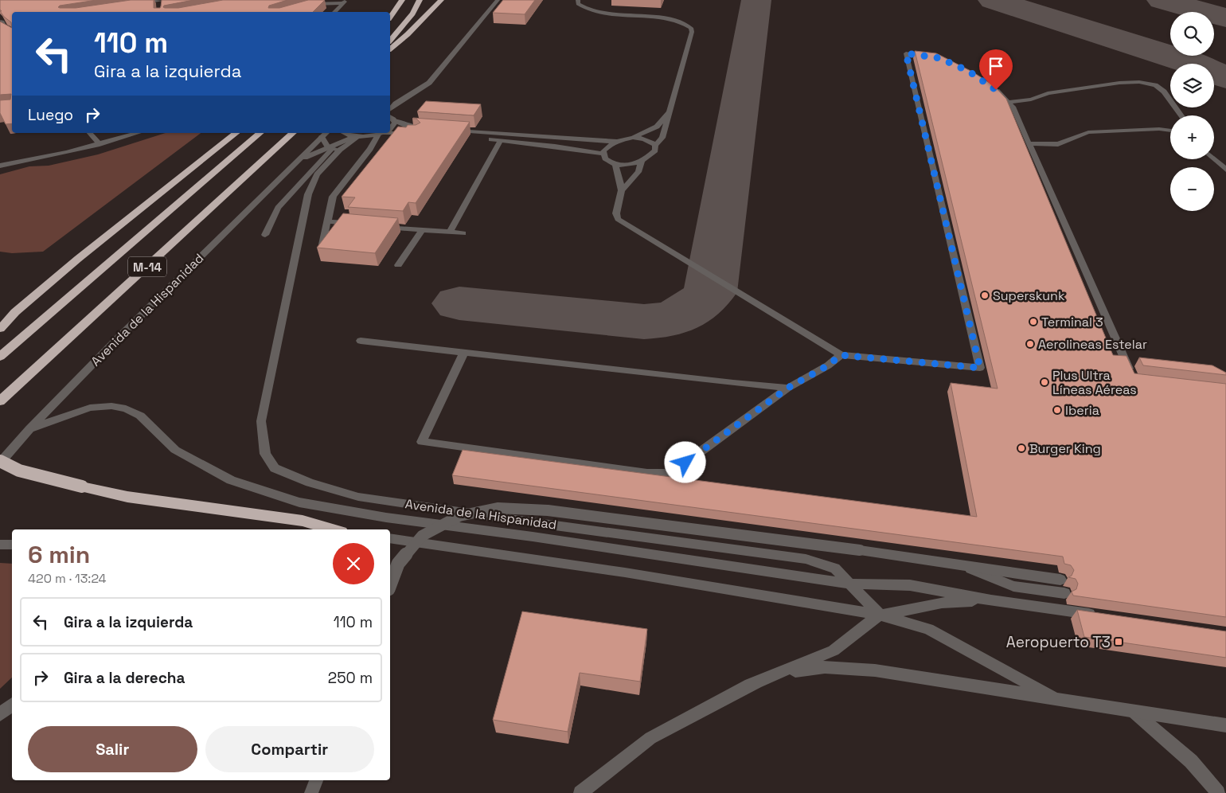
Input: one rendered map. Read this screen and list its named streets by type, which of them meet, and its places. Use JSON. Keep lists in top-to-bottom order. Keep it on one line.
{"streets":{"highway":["M-14"],"street":["Avenida de la Hispanidad"]},"places":{"other":["Superskunk","Terminal 3","Aerolineas Estelar","Plus Ultra Líneas Aéreas","Iberia","Burger King"],"transit":["Aeropuerto T3"]},"page":{"map_buttons":["+","−"],"turn":["110 m","Gira a la izquierda"],"then":"Luego","heading":["6 min","420 m · 13:24"],"list":[{"name":"Gira a la izquierda","value":"110 m"},{"name":"Gira a la derecha","value":"250 m"}],"buttons":["Salir","Compartir"]}}
